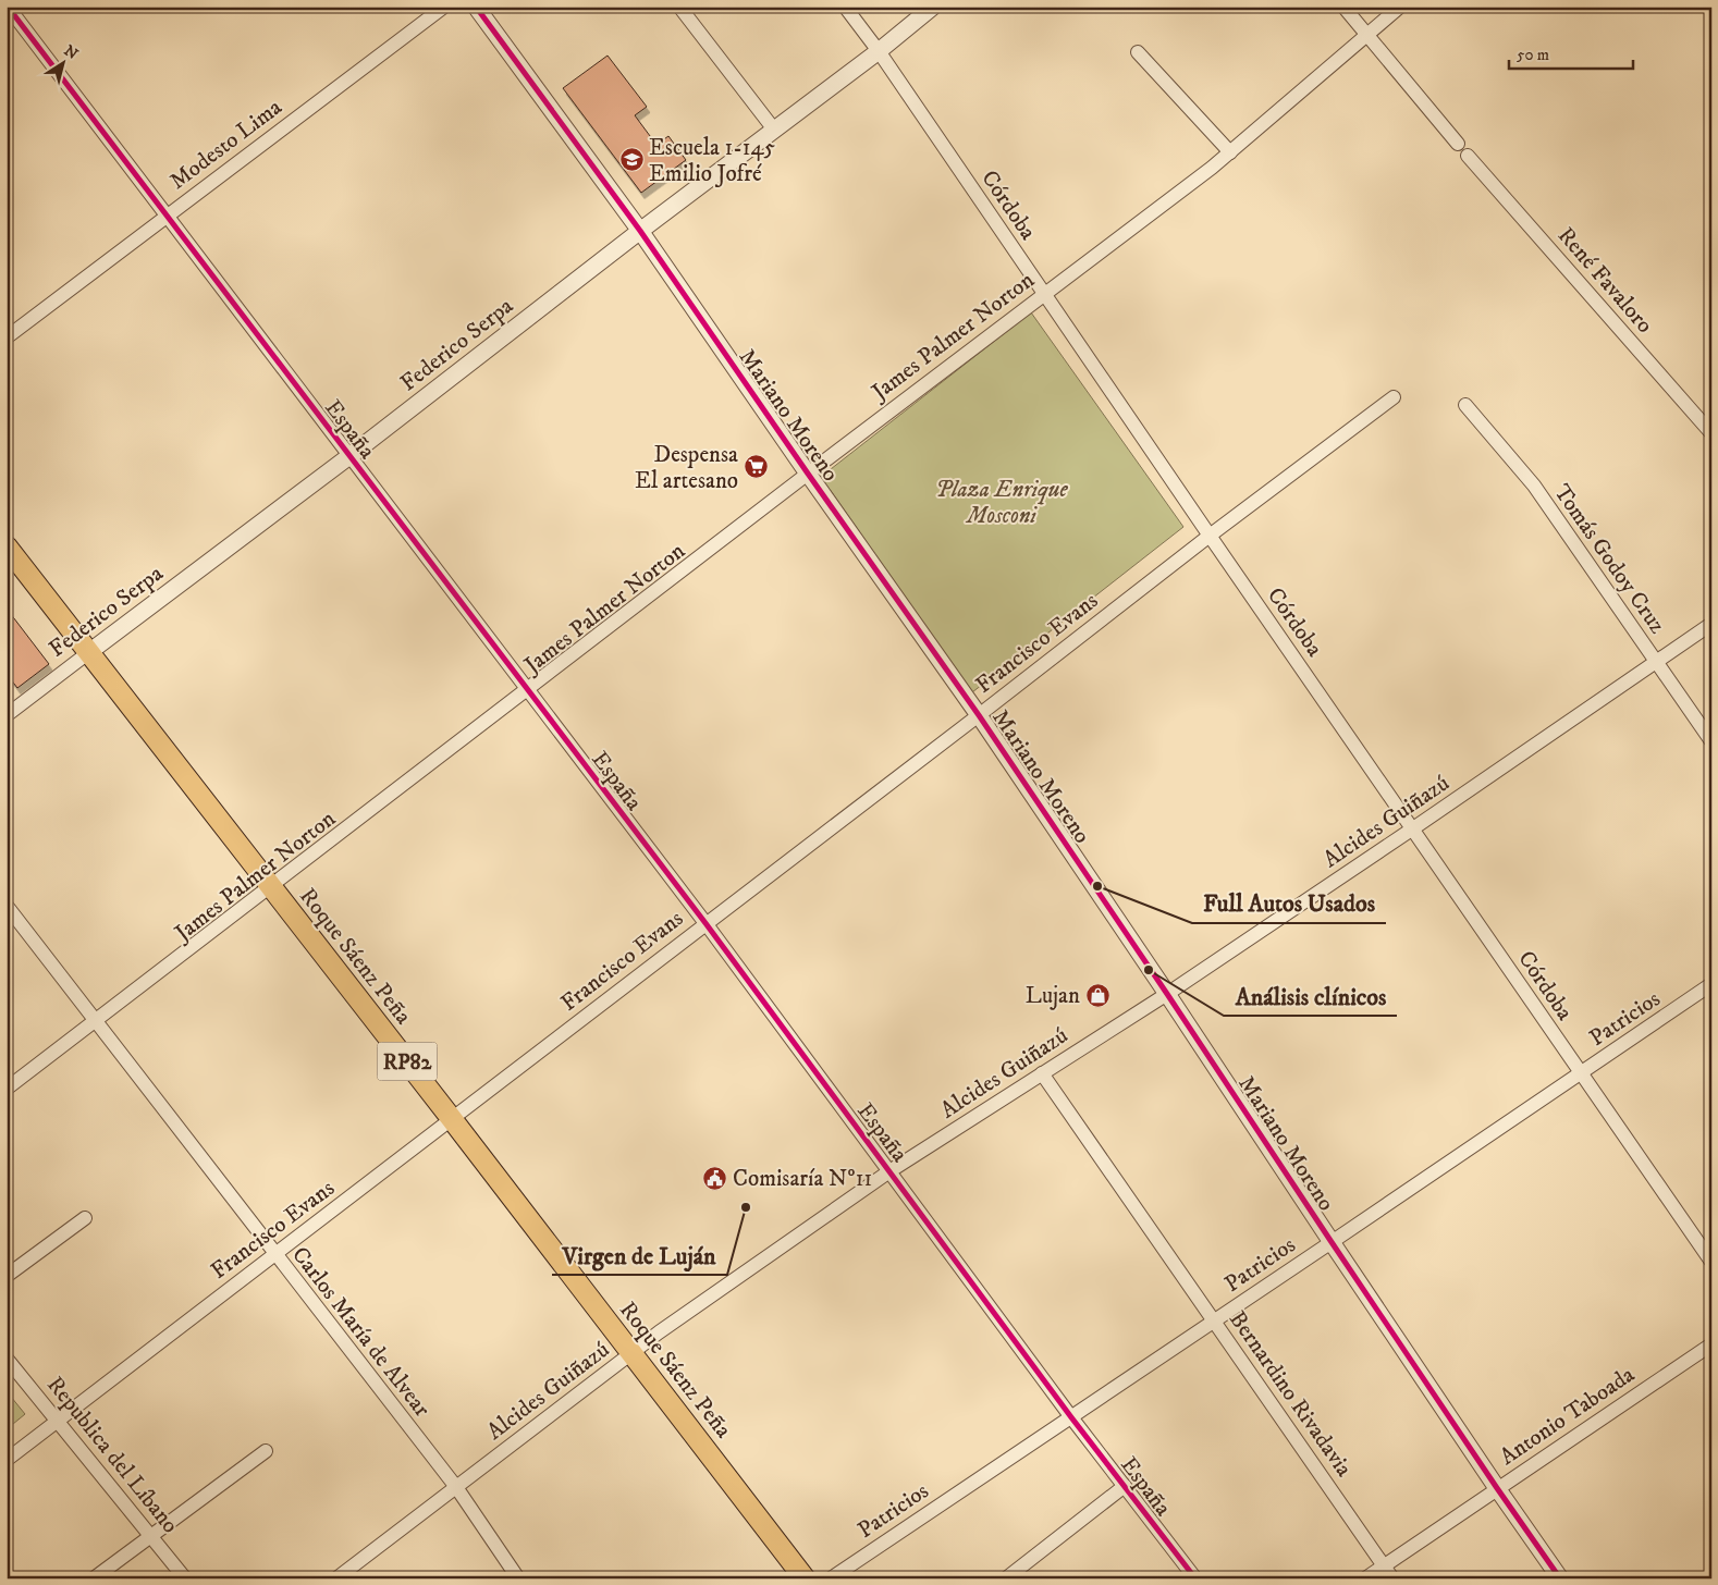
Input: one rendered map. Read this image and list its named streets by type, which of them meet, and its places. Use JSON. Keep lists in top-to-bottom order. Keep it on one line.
{"streets":{"main road":["Roque Sáenz Peña","RP82"],"street":["Modesto Lima","Córdoba","René Favaloro","James Palmer Norton","Federico Serpa","Mariano Moreno","España","Tomás Godoy Cruz","Francisco Evans","Alcides Guiñazú","Patricios","Carlos María de Alvear","Bernardino Rivadavia","Antonio Taboada","Republica del Líbano"]},"crossings":[["Modesto Lima","España"],["Córdoba","James Palmer Norton"],["Córdoba","Federico Serpa"],["Córdoba","Francisco Evans"],["Córdoba","Alcides Guiñazú"],["Córdoba","Patricios"],["James Palmer Norton","Mariano Moreno"],["James Palmer Norton","España"],["James Palmer Norton","Roque Sáenz Peña"],["James Palmer Norton","Carlos María de Alvear"],["Federico Serpa","Mariano Moreno"],["Federico Serpa","España"],["Federico Serpa","Roque Sáenz Peña"],["Mariano Moreno","Francisco Evans"],["Mariano Moreno","Alcides Guiñazú"],["Mariano Moreno","Patricios"],["Mariano Moreno","Antonio Taboada"],["España","Francisco Evans"],["España","Alcides Guiñazú"],["España","Patricios"],["Tomás Godoy Cruz","Alcides Guiñazú"],["Francisco Evans","Roque Sáenz Peña"],["Francisco Evans","Carlos María de Alvear"],["Francisco Evans","Republica del Líbano"],["Alcides Guiñazú","Roque Sáenz Peña"],["Alcides Guiñazú","Carlos María de Alvear"],["Alcides Guiñazú","Bernardino Rivadavia"],["Patricios","Bernardino Rivadavia"],["Bernardino Rivadavia","Antonio Taboada"]],"parks":["Plaza Enrique Mosconi"],"places":{"school or university":["Escuela 1-145 Emilio Jofré"],"supermarket":["Despensa El artesano"],"other":["Full Autos Usados","Análisis clínicos","Virgen de Luján"],"shop":["Lujan"],"public building":["Comisaría Nº11"]},"scale_bar":"50 m","north":"top right"}
